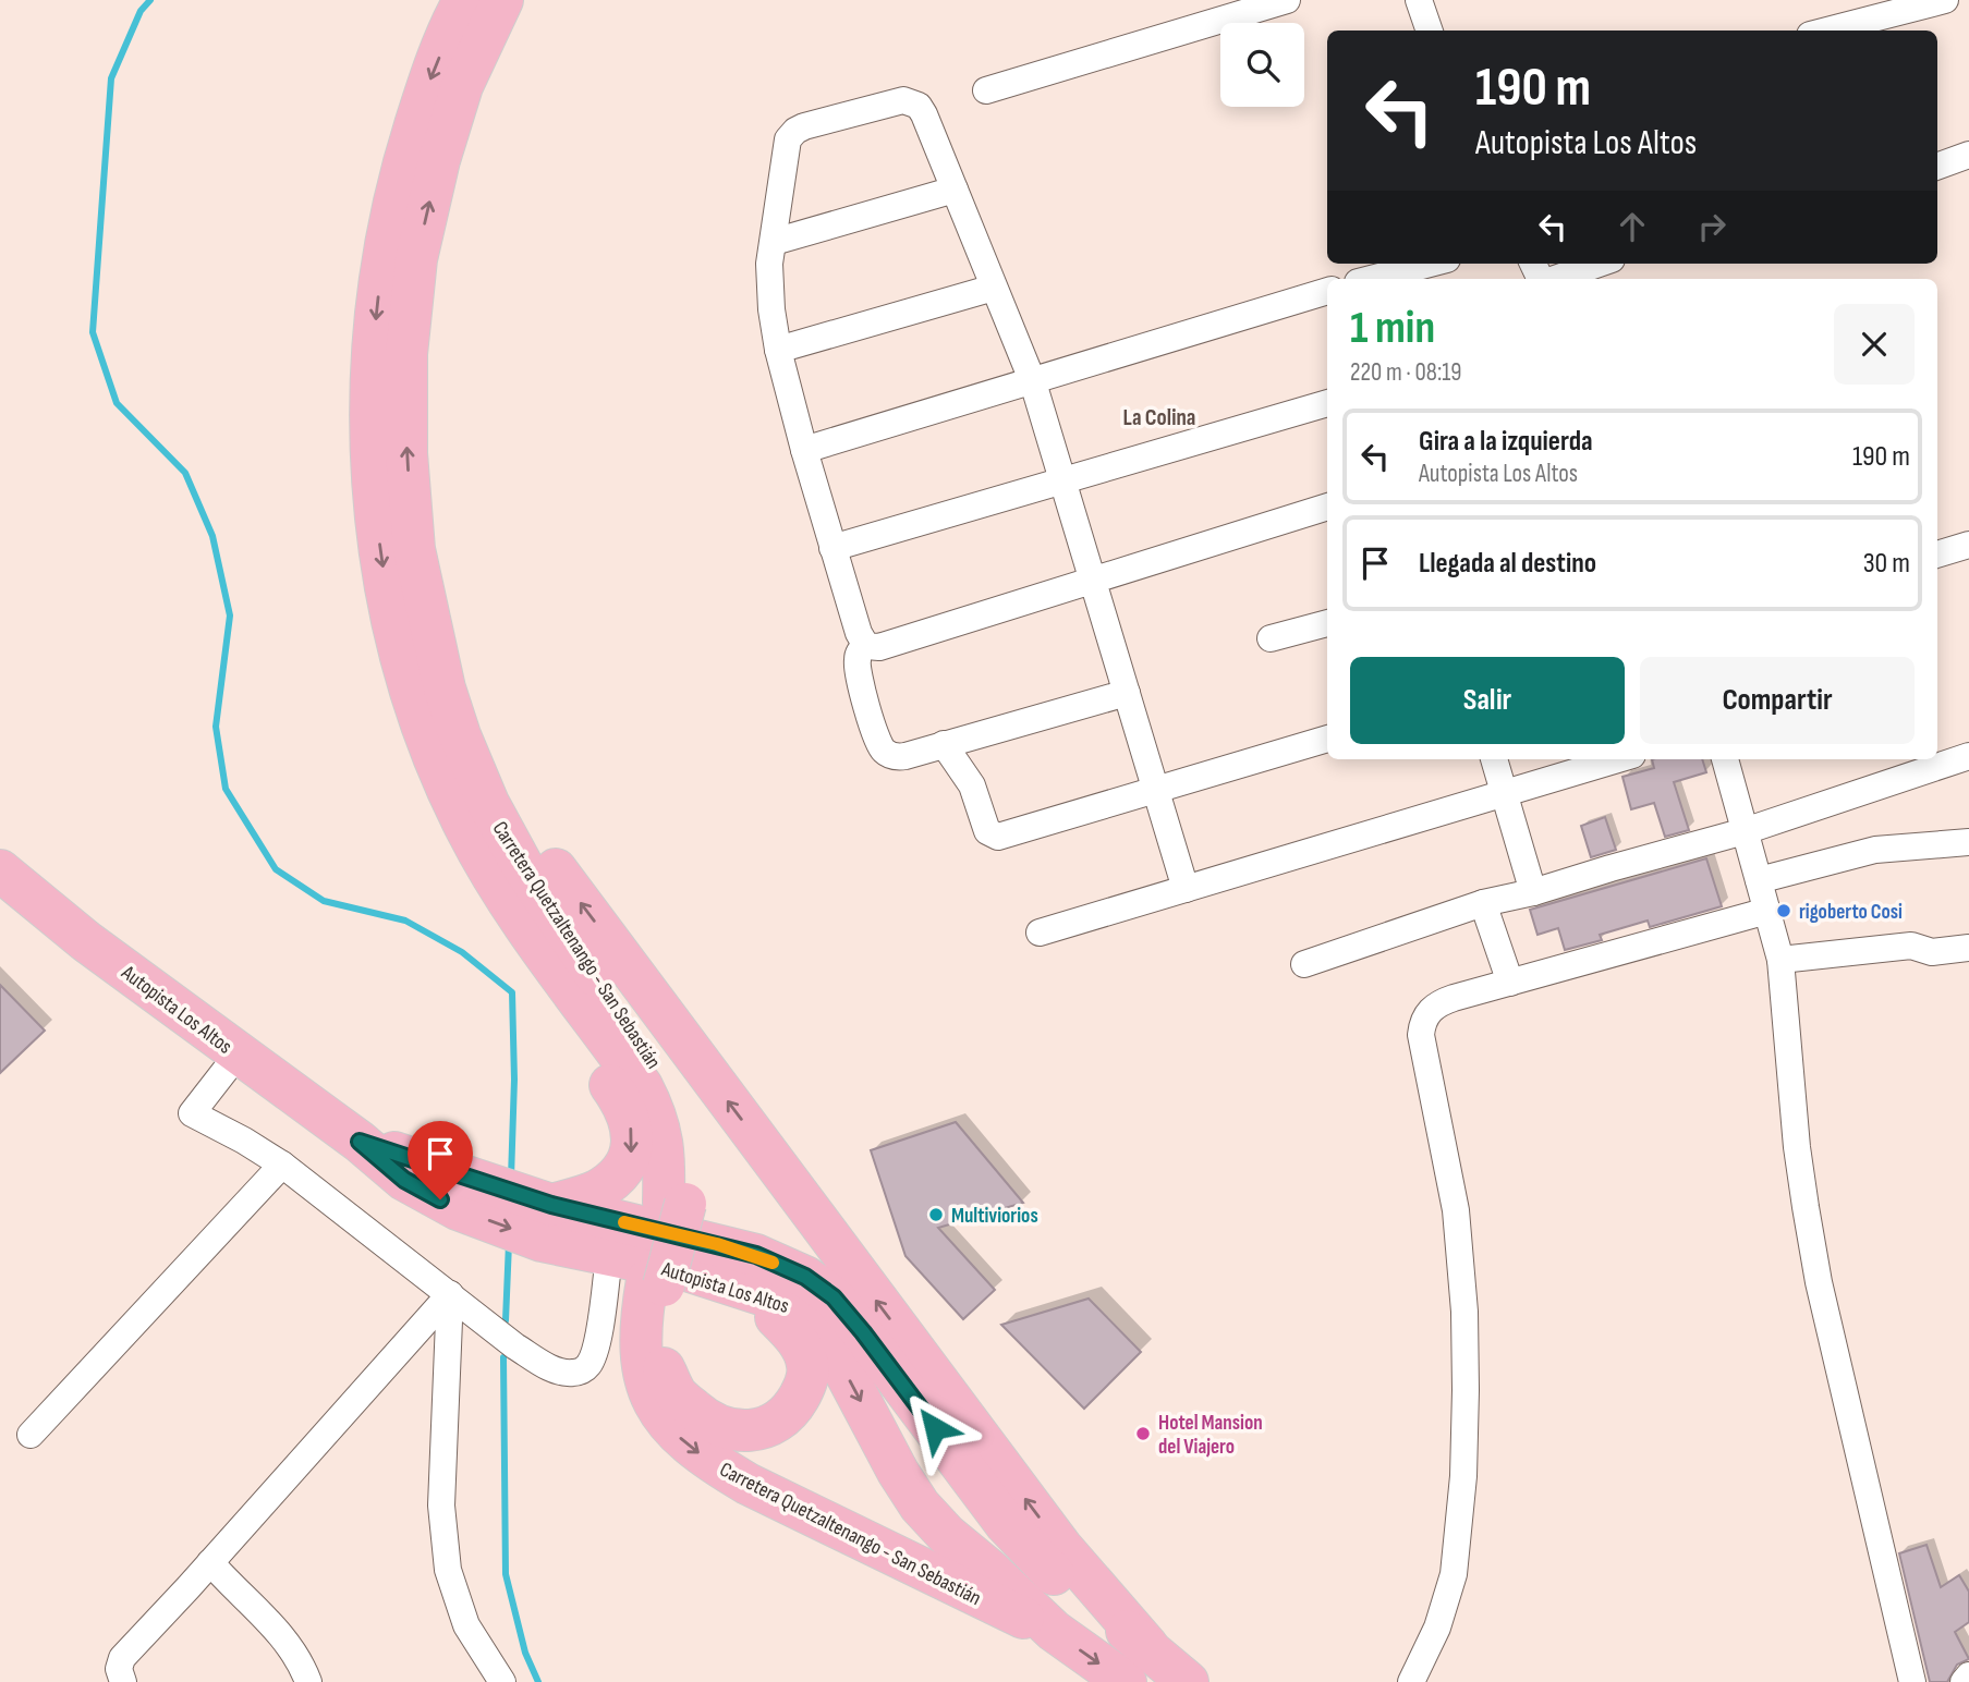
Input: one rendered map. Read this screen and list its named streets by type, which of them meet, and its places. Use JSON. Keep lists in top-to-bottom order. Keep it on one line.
{"streets":{"main road":["Carretera Quetzaltenango - San Sebastián","Autopista Los Altos"]},"crossings":[["Carretera Quetzaltenango - San Sebastián","Autopista Los Altos"]],"districts":["La Colina"],"places":["rigoberto Cosi","Multiviorios","Hotel Mansion del Viajero"],"page":{"turn":["190 m","Autopista Los Altos"],"heading":["1 min","220 m · 08:19"],"list":[{"name":"Gira a la izquierda","note":"Autopista Los Altos","value":"190 m"},{"name":"Llegada al destino","value":"30 m"}],"buttons":["Salir","Compartir"]}}
